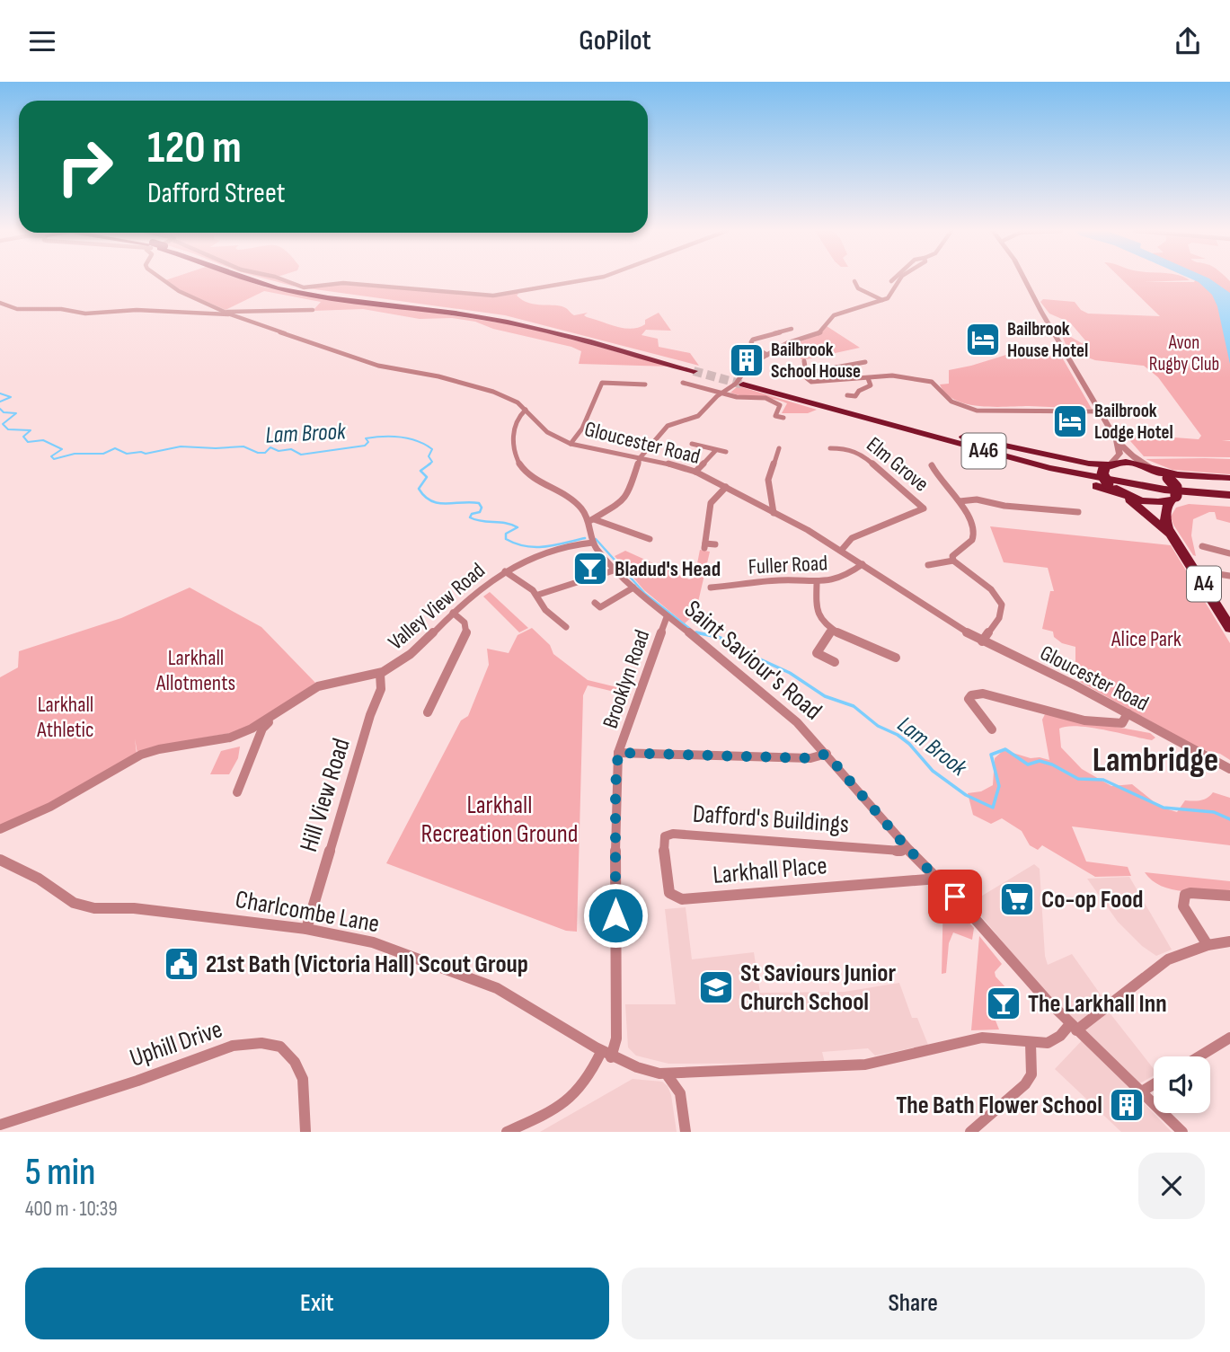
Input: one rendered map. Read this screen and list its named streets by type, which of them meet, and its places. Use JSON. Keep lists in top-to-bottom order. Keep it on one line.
{"streets":{"highway":["A46","A4"],"street":["Gloucester Road","Elm Grove","Fuller Road","Valley View Road","Saint Saviour's Road","Brooklyn Road","Hill View Road","Dafford's Buildings","Larkhall Place","Charlcombe Lane","Uphill Drive"]},"crossings":[["Gloucester Road","Elm Grove"],["Gloucester Road","Fuller Road"],["Valley View Road","Saint Saviour's Road"],["Valley View Road","Hill View Road"],["Saint Saviour's Road","Brooklyn Road"],["Saint Saviour's Road","Dafford's Buildings"],["Saint Saviour's Road","Larkhall Place"],["Brooklyn Road","Charlcombe Lane"],["Hill View Road","Charlcombe Lane"],["Dafford's Buildings","Larkhall Place"]],"districts":["Lambridge"],"water":["Lam Brook"],"parks":["Avon Rugby Club","Alice Park","Larkhall Allotments","Larkhall Athletic","Larkhall Recreation Ground"],"places":{"hotel":["Bailbrook House Hotel","Bailbrook Lodge Hotel"],"building":["Bailbrook School House","The Bath Flower School"],"bar":["Bladud's Head","The Larkhall Inn"],"supermarket":["Co-op Food"],"public building":["21st Bath (Victoria Hall) Scout Group"],"school or university":["St Saviours Junior Church School"]},"page":{"header":"GoPilot","turn":["120 m","Dafford Street"],"heading":["5 min","400 m · 10:39"],"buttons":["Exit","Share"]}}
